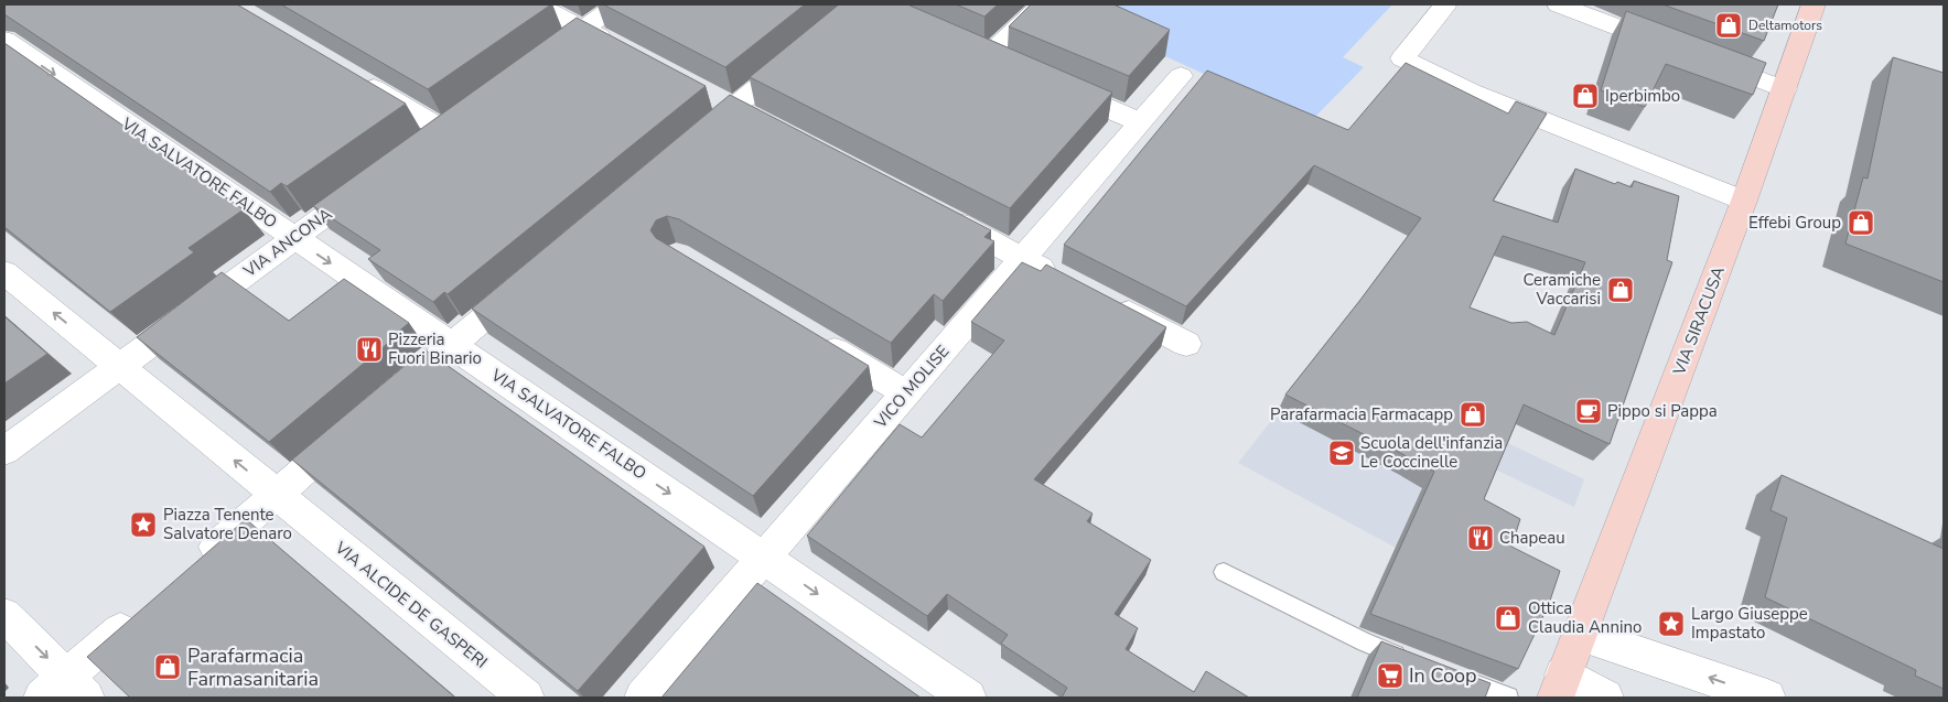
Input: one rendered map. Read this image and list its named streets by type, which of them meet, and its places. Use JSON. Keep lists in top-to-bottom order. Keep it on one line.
{"streets":{"main road":["VIA SIRACUSA"],"street":["VIA SALVATORE FALBO","VIA ANCONA","VICO MOLISE","VIA ALCIDE DE GASPERI"]},"crossings":[["VIA SALVATORE FALBO","VIA ANCONA"],["VIA SALVATORE FALBO","VICO MOLISE"],["VIA ANCONA","VIA ALCIDE DE GASPERI"]],"one_way":["VIA SALVATORE FALBO","VIA ALCIDE DE GASPERI"],"places":{"shop":["Deltamotors","Iperbimbo","Effebi Group","Ceramiche Vaccarisi","Parafarmacia Farmacapp","Ottica Claudia Annino","Parafarmacia Farmasanitaria"],"restaurant":["Pizzeria Fuori Binario","Chapeau"],"cafe":["Pippo si Pappa"],"school or university":["Scuola dell'infanzia Le Coccinelle"],"place":["Piazza Tenente Salvatore Denaro","Largo Giuseppe Impastato"],"supermarket":["In Coop"]}}
